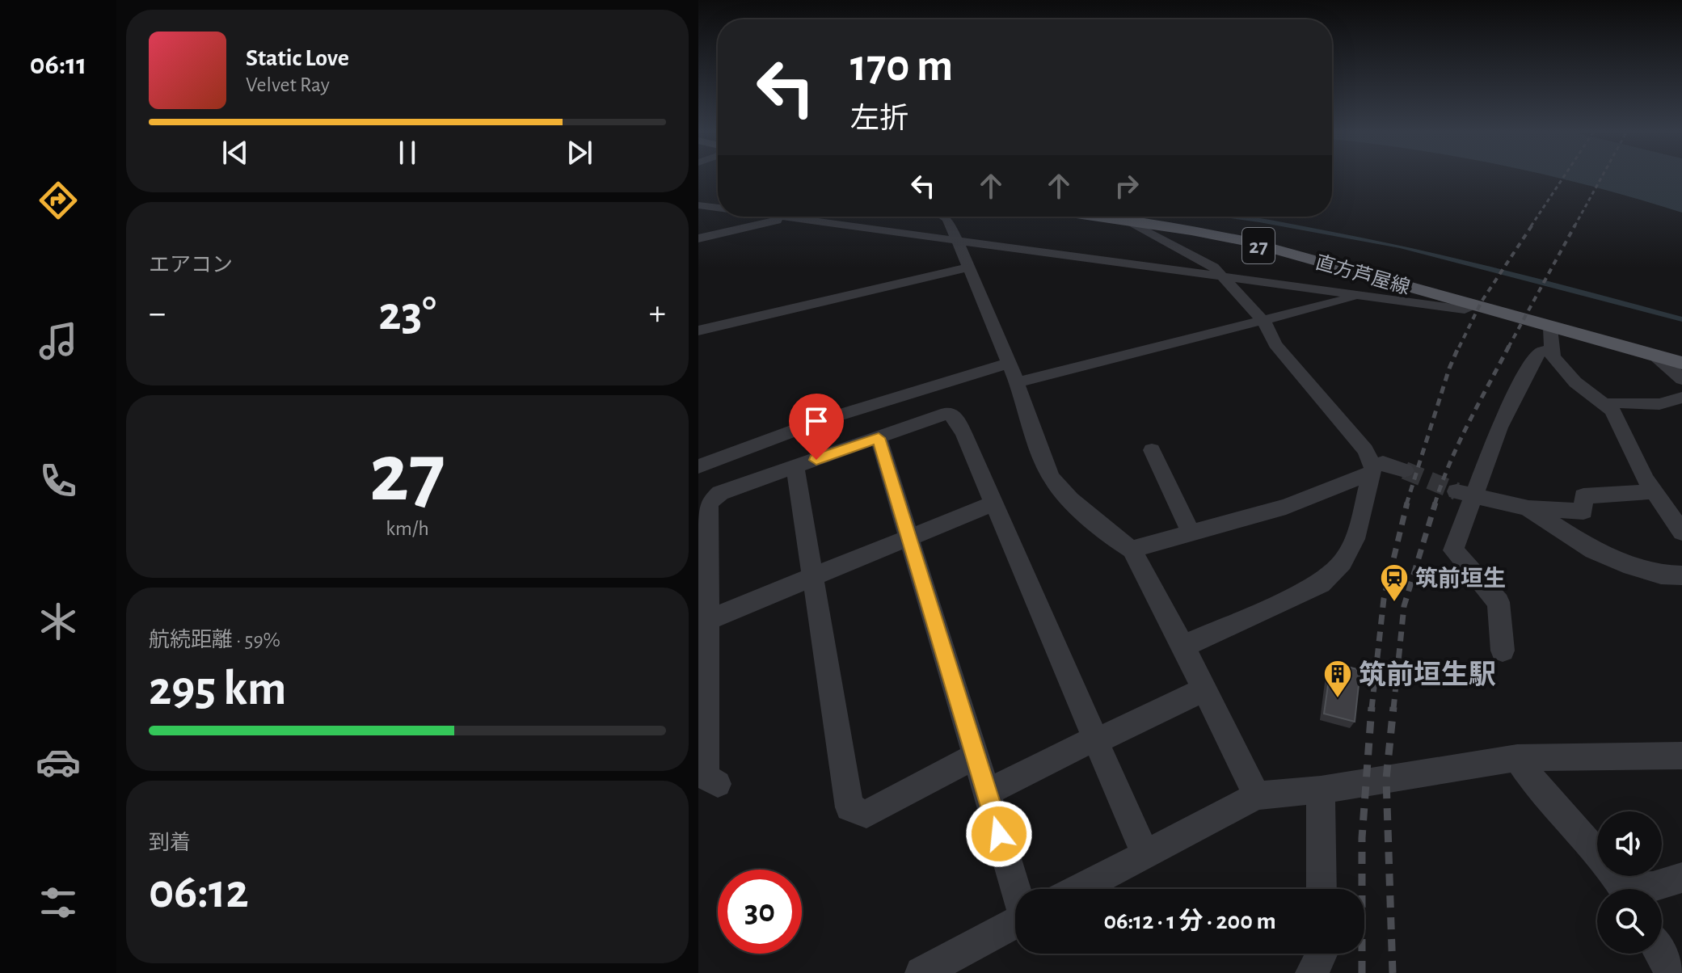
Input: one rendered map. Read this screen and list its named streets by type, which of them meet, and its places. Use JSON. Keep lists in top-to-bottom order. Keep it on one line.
{"streets":{"main road":["27","直方芦屋線"]},"places":{"station":["筑前垣生"],"building":["筑前垣生駅"]},"page":{"tabs":"06:11","turn":["170 m","左折"],"song":["Static Love","Velvet Ray"],"tile":["エアコン",["27","km/h"],["航続距離 · 59%","295 km"],["到着","06:12"]],"heat":["−","23°","+"],"limit":"30","trip":"06:12 · 1 分 · 200 m"}}
